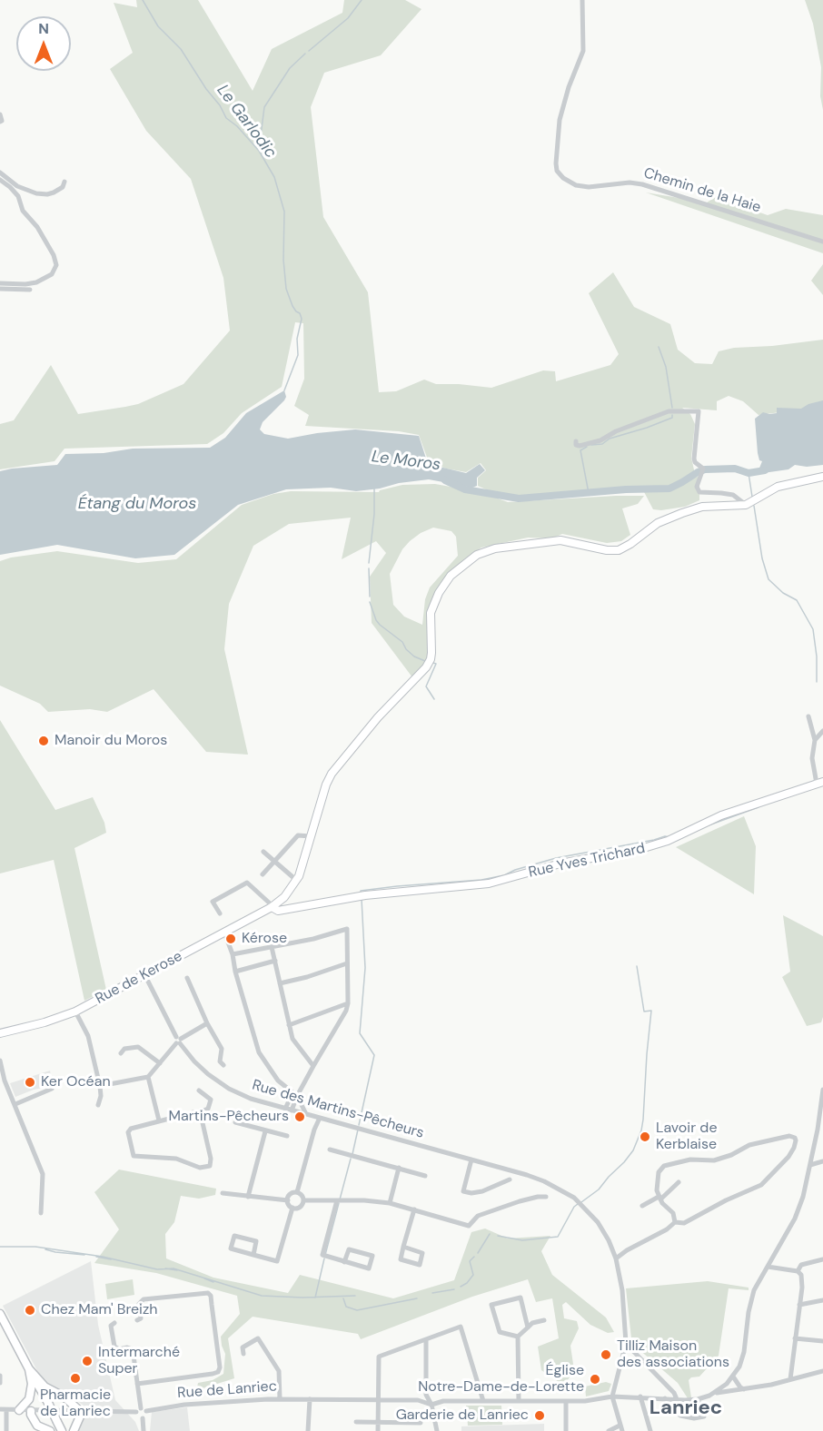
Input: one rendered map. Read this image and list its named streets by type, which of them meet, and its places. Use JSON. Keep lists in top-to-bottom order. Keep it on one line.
{"streets":{"main road":["Rue Yves Trichard","Rue de Kerose"],"street":["Chemin de la Haie","Rue des Martins-Pêcheurs","Rue de Lanriec"]},"crossings":[["Rue de Kerose","Rue des Martins-Pêcheurs"],["Rue des Martins-Pêcheurs","Rue de Lanriec"]],"districts":["Lanriec"],"water":["Le Garlodic","Le Moros","Étang du Moros"],"places":["Manoir du Moros","Kérose","Ker Océan","Martins-Pêcheurs","Lavoir de Kerblaise","Chez Mam' Breizh","Tilliz Maison des associations","Intermarché Super","Pharmacie de Lanriec","Église Notre-Dame-de-Lorette","Garderie de Lanriec"],"north":"top"}
